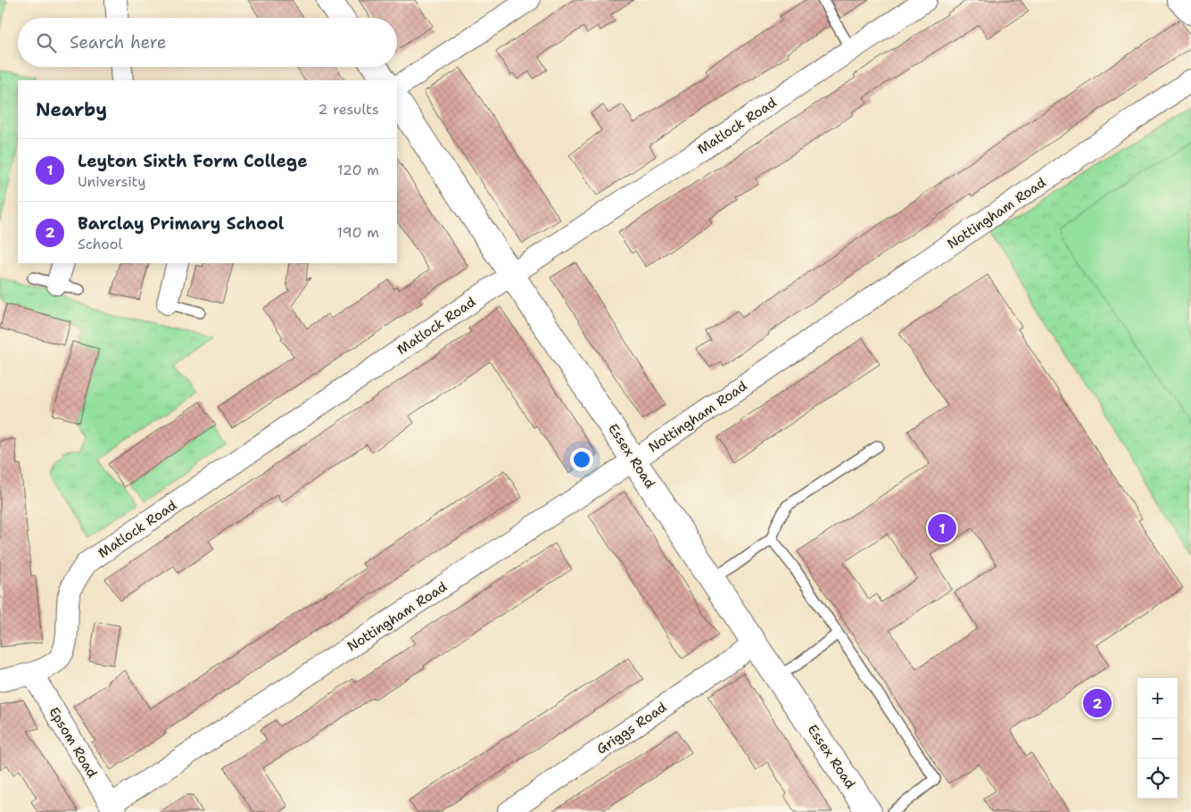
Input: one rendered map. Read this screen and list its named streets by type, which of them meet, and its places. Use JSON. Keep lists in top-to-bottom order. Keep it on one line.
{"streets":{"street":["Matlock Road","Nottingham Road","Essex Road","Griggs Road","Epsom Road"]},"crossings":[["Matlock Road","Essex Road"],["Matlock Road","Epsom Road"],["Nottingham Road","Essex Road"],["Nottingham Road","Epsom Road"],["Essex Road","Griggs Road"]],"page":{"search":"Search here","heading":["Nearby","2 results"],"list":[{"mark":"1","name":"Leyton Sixth Form College","note":"University","value":"120 m"},{"mark":"2","name":"Barclay Primary School","note":"School","value":"190 m"}],"pins":["1","2"],"map_buttons":["+","−"]}}
